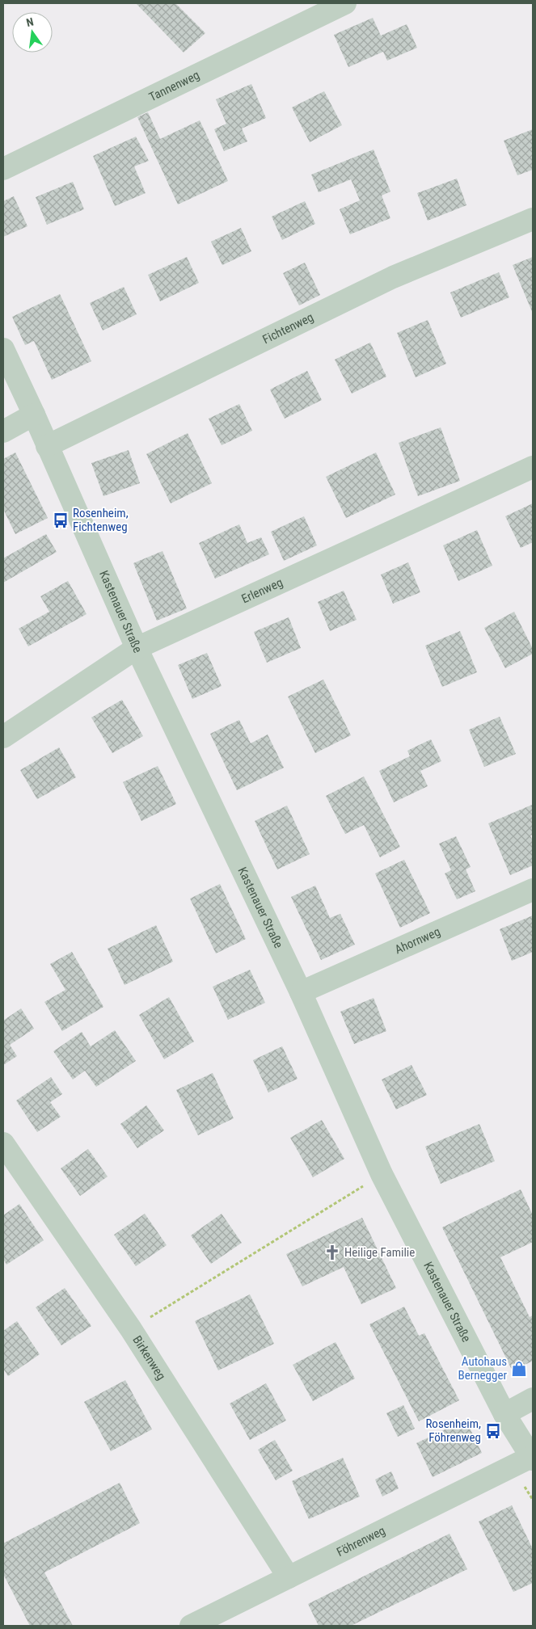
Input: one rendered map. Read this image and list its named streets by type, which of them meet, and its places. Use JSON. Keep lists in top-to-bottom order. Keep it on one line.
{"streets":{"street":["Tannenweg","Fichtenweg","Erlenweg","Kastenauer Straße","Ahornweg","Birkenweg","Föhrenweg"]},"crossings":[["Fichtenweg","Kastenauer Straße"],["Erlenweg","Kastenauer Straße"],["Kastenauer Straße","Ahornweg"],["Kastenauer Straße","Föhrenweg"],["Birkenweg","Föhrenweg"]],"places":{"bus stop":["Rosenheim, Fichtenweg","Rosenheim, Föhrenweg"],"church":["Heilige Familie"],"shop":["Autohaus Bernegger"]},"north":"top"}
